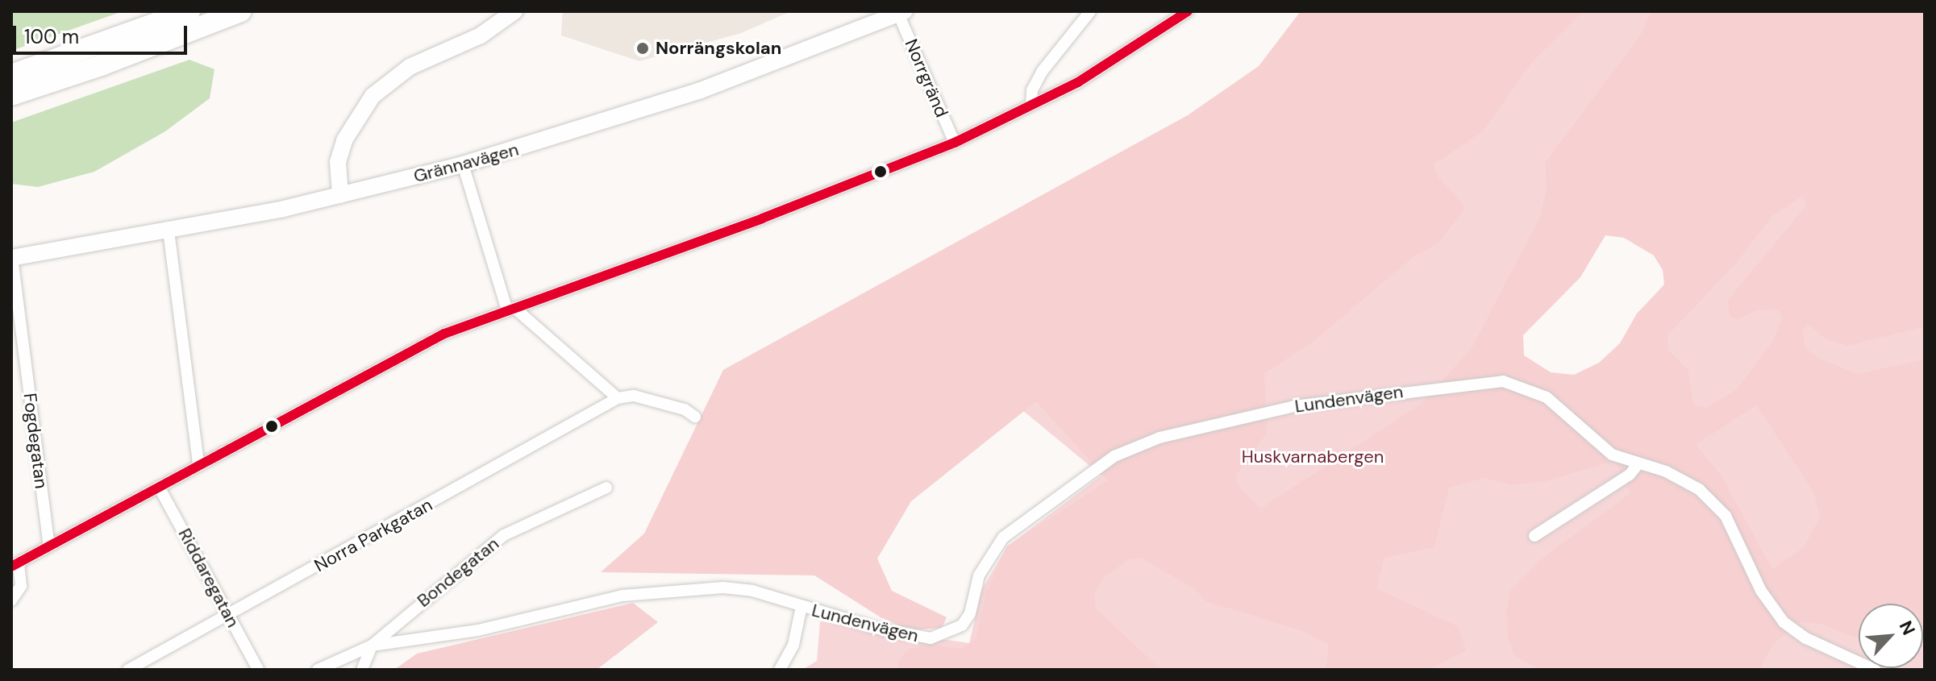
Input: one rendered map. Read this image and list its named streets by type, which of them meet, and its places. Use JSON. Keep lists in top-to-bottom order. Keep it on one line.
{"streets":{"main road":["Grännavägen"],"street":["Norrgränd","Lundenvägen","Fogdegatan","Norra Parkgatan","Bondegatan","Riddaregatan"]},"crossings":[["Norrgränd","Grännavägen"],["Grännavägen","Fogdegatan"],["Lundenvägen","Bondegatan"],["Norra Parkgatan","Riddaregatan"]],"parks":["Huskvarnabergen"],"places":["Norrängskolan"],"scale_bar":"100 m","north":"top right"}
